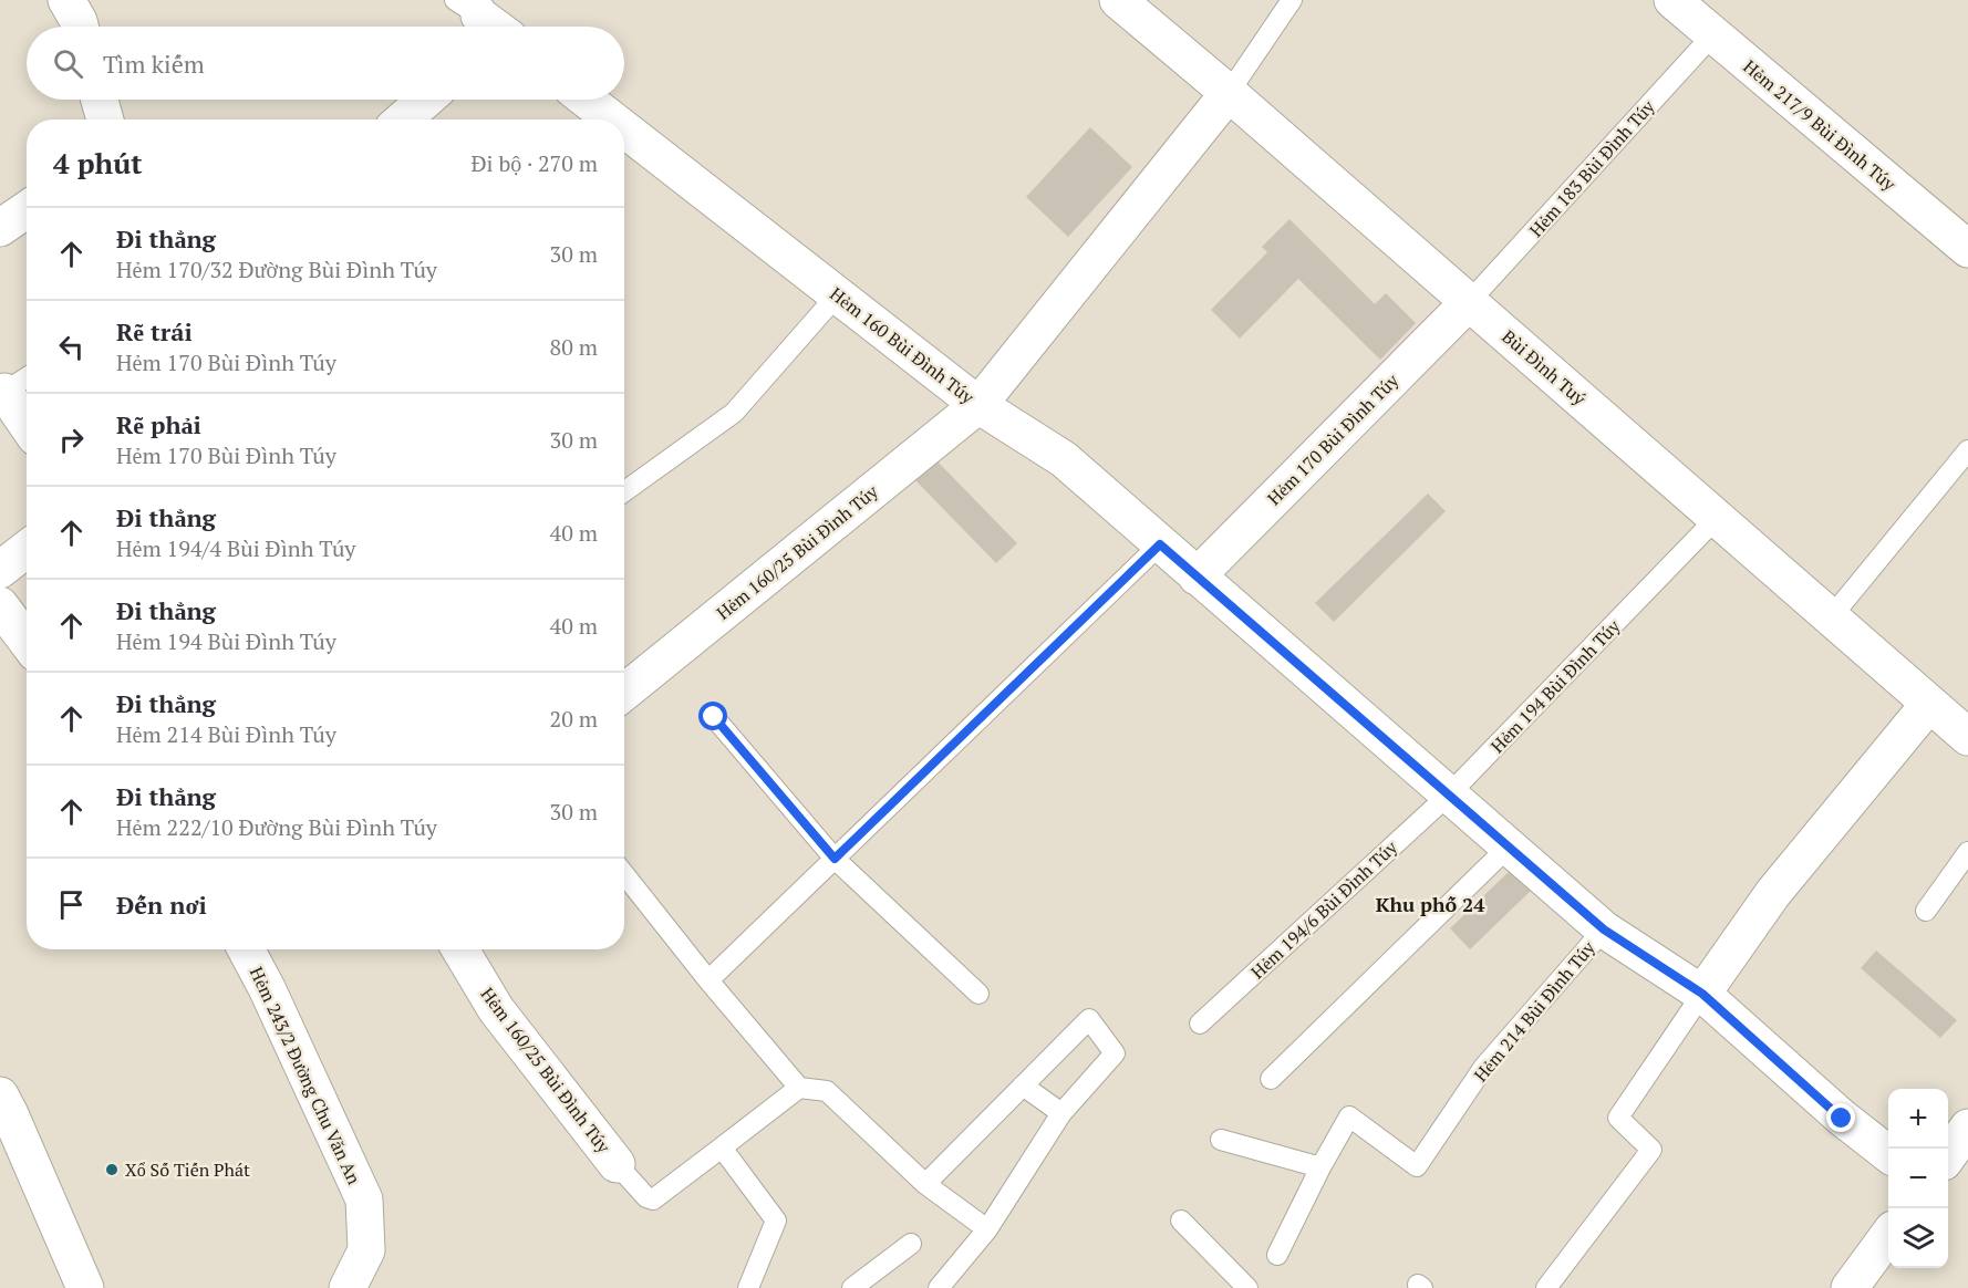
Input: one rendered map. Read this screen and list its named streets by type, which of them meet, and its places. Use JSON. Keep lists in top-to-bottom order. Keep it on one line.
{"streets":{"street":["Hẻm 217/9 Bùi Đình Túy","Hẻm 160 Bùi Đình Túy","Bùi Đình Tuý","Hẻm 170 Bùi Đình Túy","Hẻm 160/25 Bùi Đình Túy","Hẻm 214 Bùi Đình Túy","Hẻm 243/2 Đường Chu Văn An"],"lane":["Hẻm 183 Bùi Đình Túy","Hẻm 194 Bùi Đình Túy","Hẻm 194/6 Bùi Đình Túy"]},"crossings":[["Hẻm 217/9 Bùi Đình Túy","Hẻm 183 Bùi Đình Túy"],["Hẻm 183 Bùi Đình Túy","Bùi Đình Tuý"],["Hẻm 183 Bùi Đình Túy","Hẻm 170 Bùi Đình Túy"],["Hẻm 160 Bùi Đình Túy","Bùi Đình Tuý"],["Hẻm 160 Bùi Đình Túy","Hẻm 160/25 Bùi Đình Túy"],["Bùi Đình Tuý","Hẻm 170 Bùi Đình Túy"],["Bùi Đình Tuý","Hẻm 194 Bùi Đình Túy"],["Hẻm 194 Bùi Đình Túy","Hẻm 194/6 Bùi Đình Túy"]],"districts":["Khu phố 24"],"places":["Xổ Số Tiến Phát"],"page":{"search":"Tìm kiếm","heading":["4 phút","Đi bộ · 270 m"],"list":[["Đi thẳng","Hẻm 170/32 Đường Bùi Đình Túy","30 m"],["Rẽ trái","Hẻm 170 Bùi Đình Túy","80 m"],["Rẽ phải","Hẻm 170 Bùi Đình Túy","30 m"],["Đi thẳng","Hẻm 194/4 Bùi Đình Túy","40 m"],["Đi thẳng","Hẻm 194 Bùi Đình Túy","40 m"],["Đi thẳng","Hẻm 214 Bùi Đình Túy","20 m"],["Đi thẳng","Hẻm 222/10 Đường Bùi Đình Túy","30 m"],"Đến nơi"],"map_buttons":["+","−"]}}
